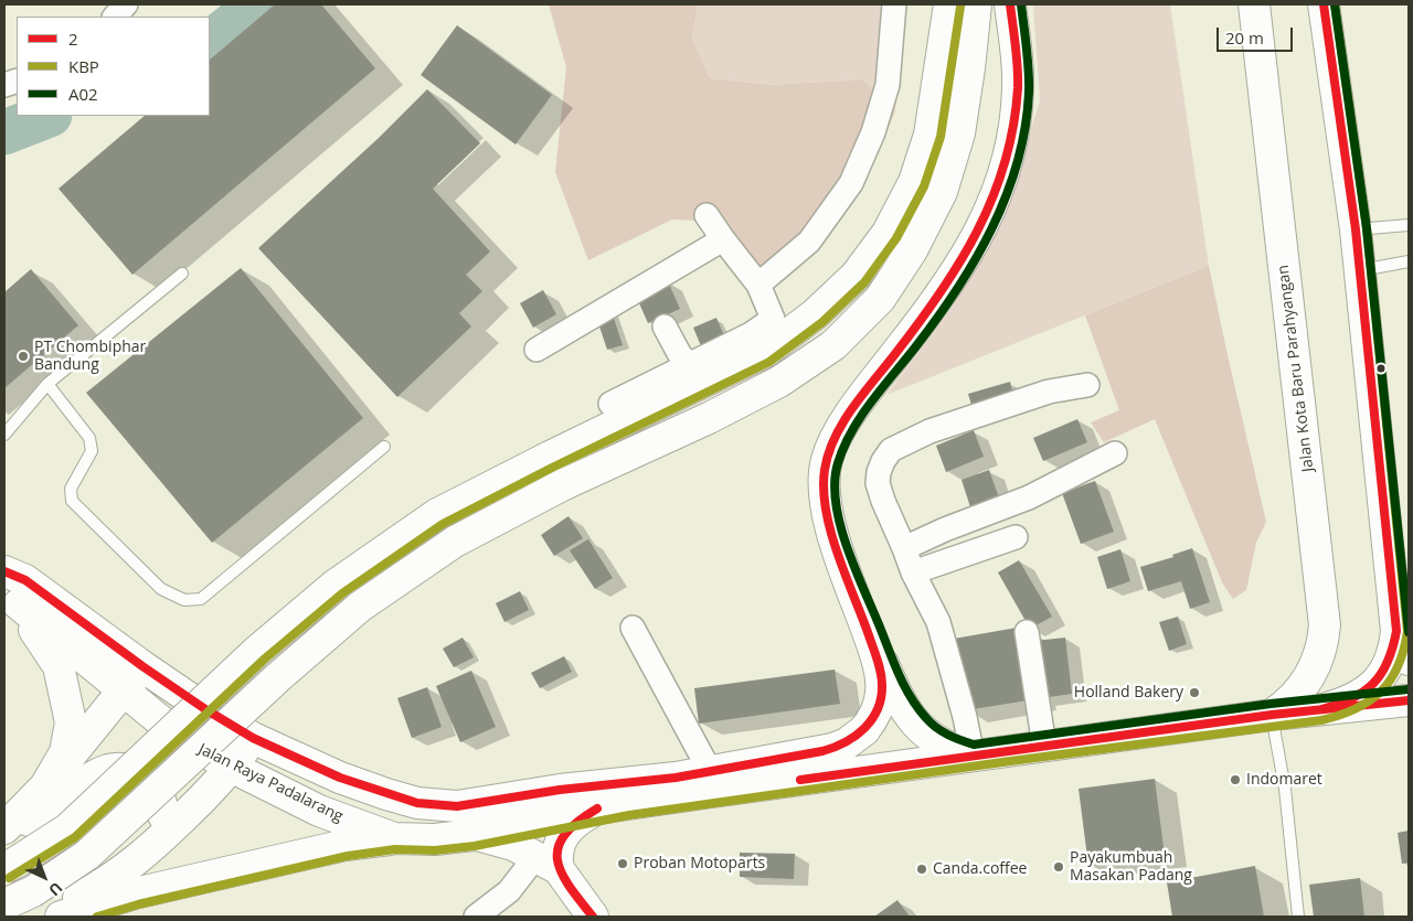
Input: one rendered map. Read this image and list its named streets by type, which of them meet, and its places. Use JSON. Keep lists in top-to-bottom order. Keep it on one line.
{"streets":{"main road":["Jalan Kota Baru Parahyangan","Jalan Raya Padalarang"]},"crossings":[["Jalan Kota Baru Parahyangan","Jalan Raya Padalarang"]],"places":["PT Chombiphar Bandung","Holland Bakery","Indomaret","Proban Motoparts","Payakumbuah Masakan Padang","Canda.coffee"],"lines":["transit line 2","transit line KBP","transit line A02"],"legend":["2","KBP","A02"],"scale_bar":"20 m","north":"bottom right"}
